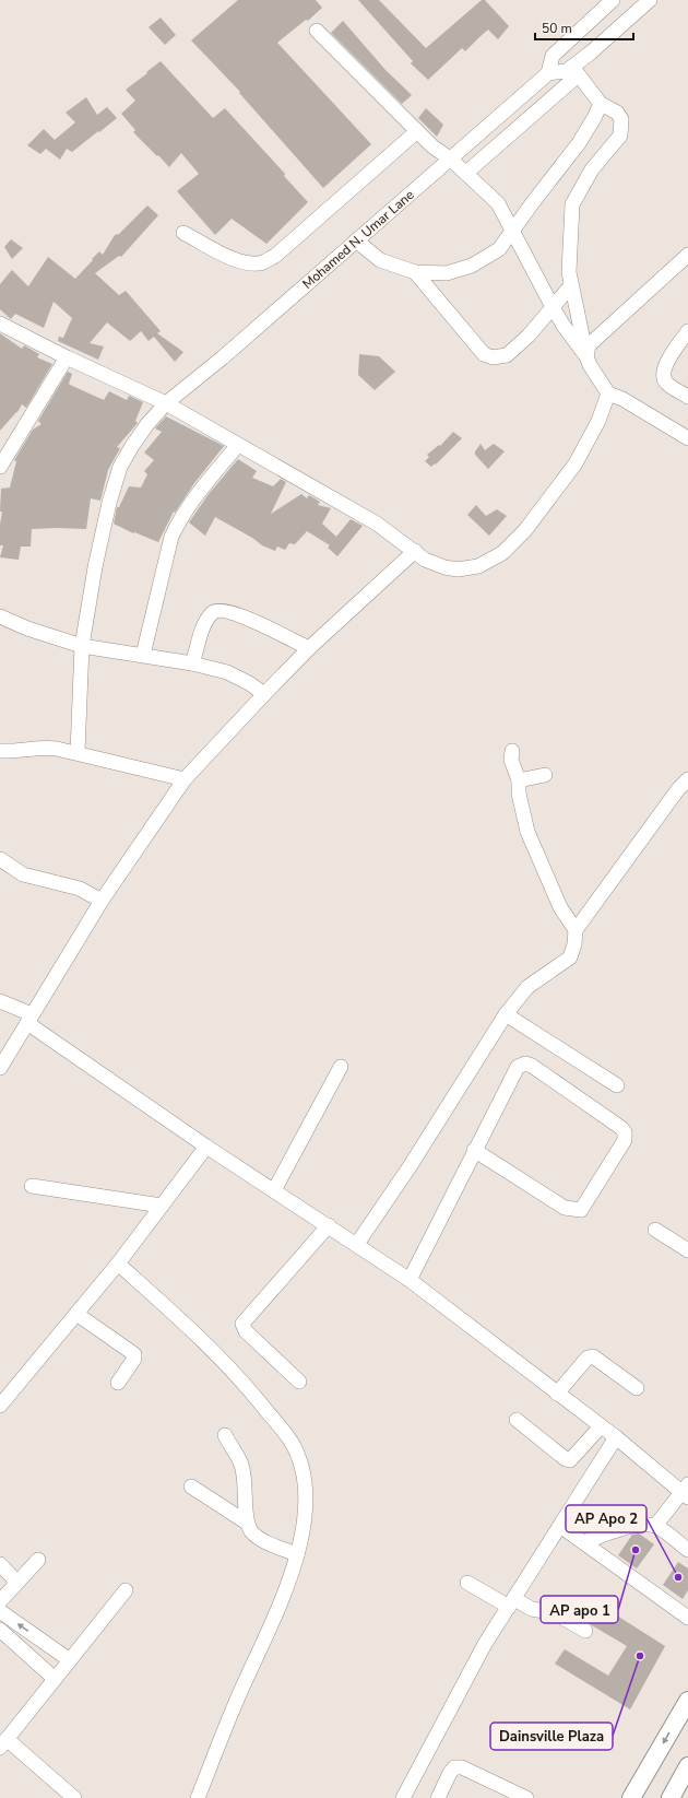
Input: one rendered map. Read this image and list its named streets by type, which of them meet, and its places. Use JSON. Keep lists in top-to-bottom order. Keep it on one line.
{"streets":{"street":["Mohamed N. Umar Lane"]},"places":["AP apo 1","AP Apo 2","Dainsville Plaza"],"scale_bar":"50 m"}
